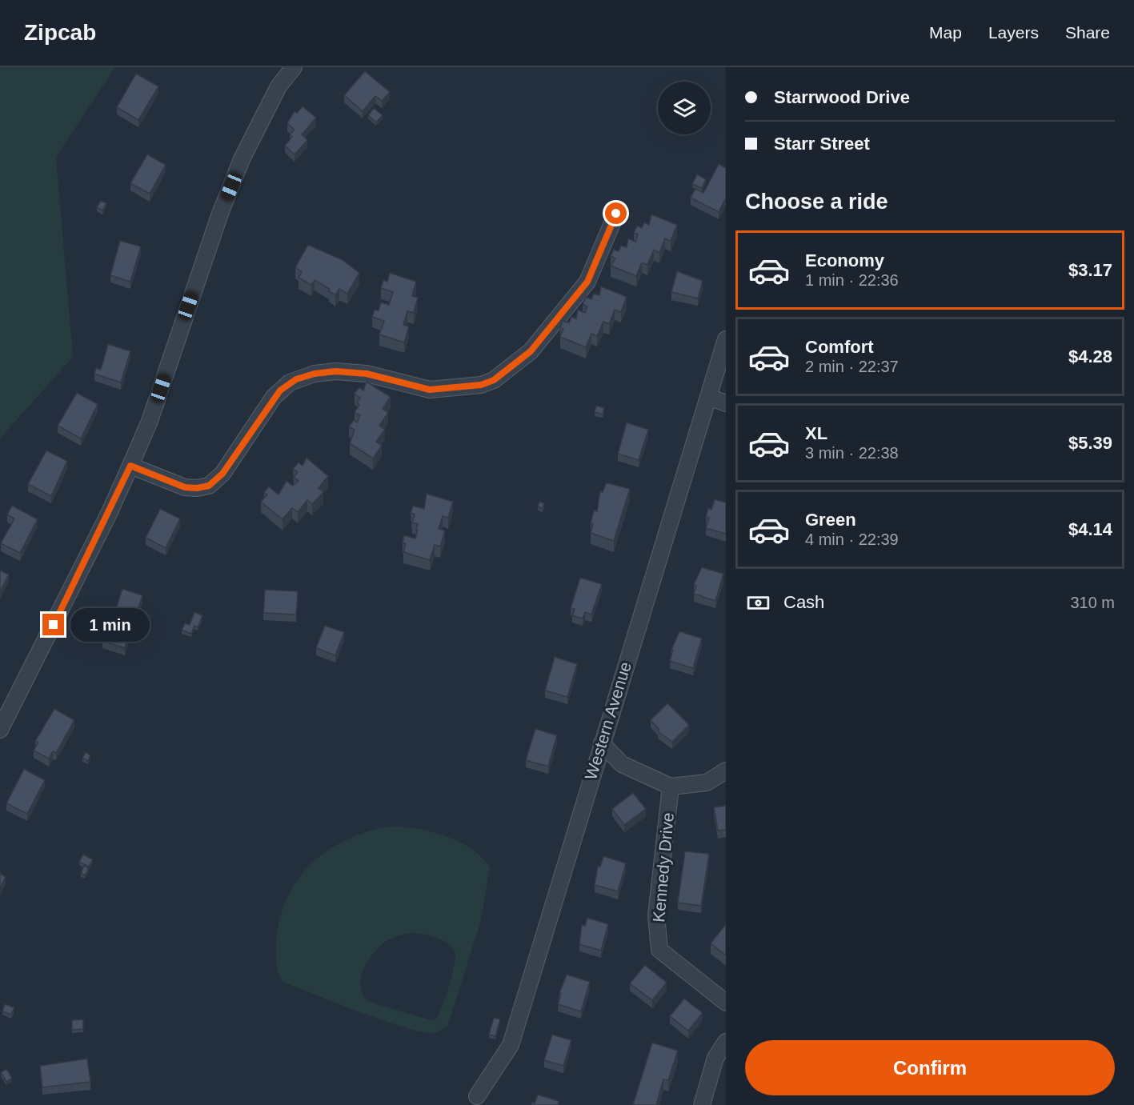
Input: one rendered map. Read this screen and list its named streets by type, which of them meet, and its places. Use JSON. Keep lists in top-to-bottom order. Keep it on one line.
{"streets":{"street":["Western Avenue","Kennedy Drive"]},"page":{"header":"Zipcab","nav":["Map","Layers","Share"],"banner":["Starrwood Drive","Starr Street"],"heading":"Choose a ride","list":[{"name":"Economy","note":"1 min · 22:36","value":"$3.17"},{"name":"Comfort","note":"2 min · 22:37","value":"$4.28"},{"name":"XL","note":"3 min · 22:38","value":"$5.39"},{"name":"Green","note":"4 min · 22:39","value":"$4.14"}],"pay":["Cash","310 m"],"bubble":"1 min","buttons":"Confirm"}}
